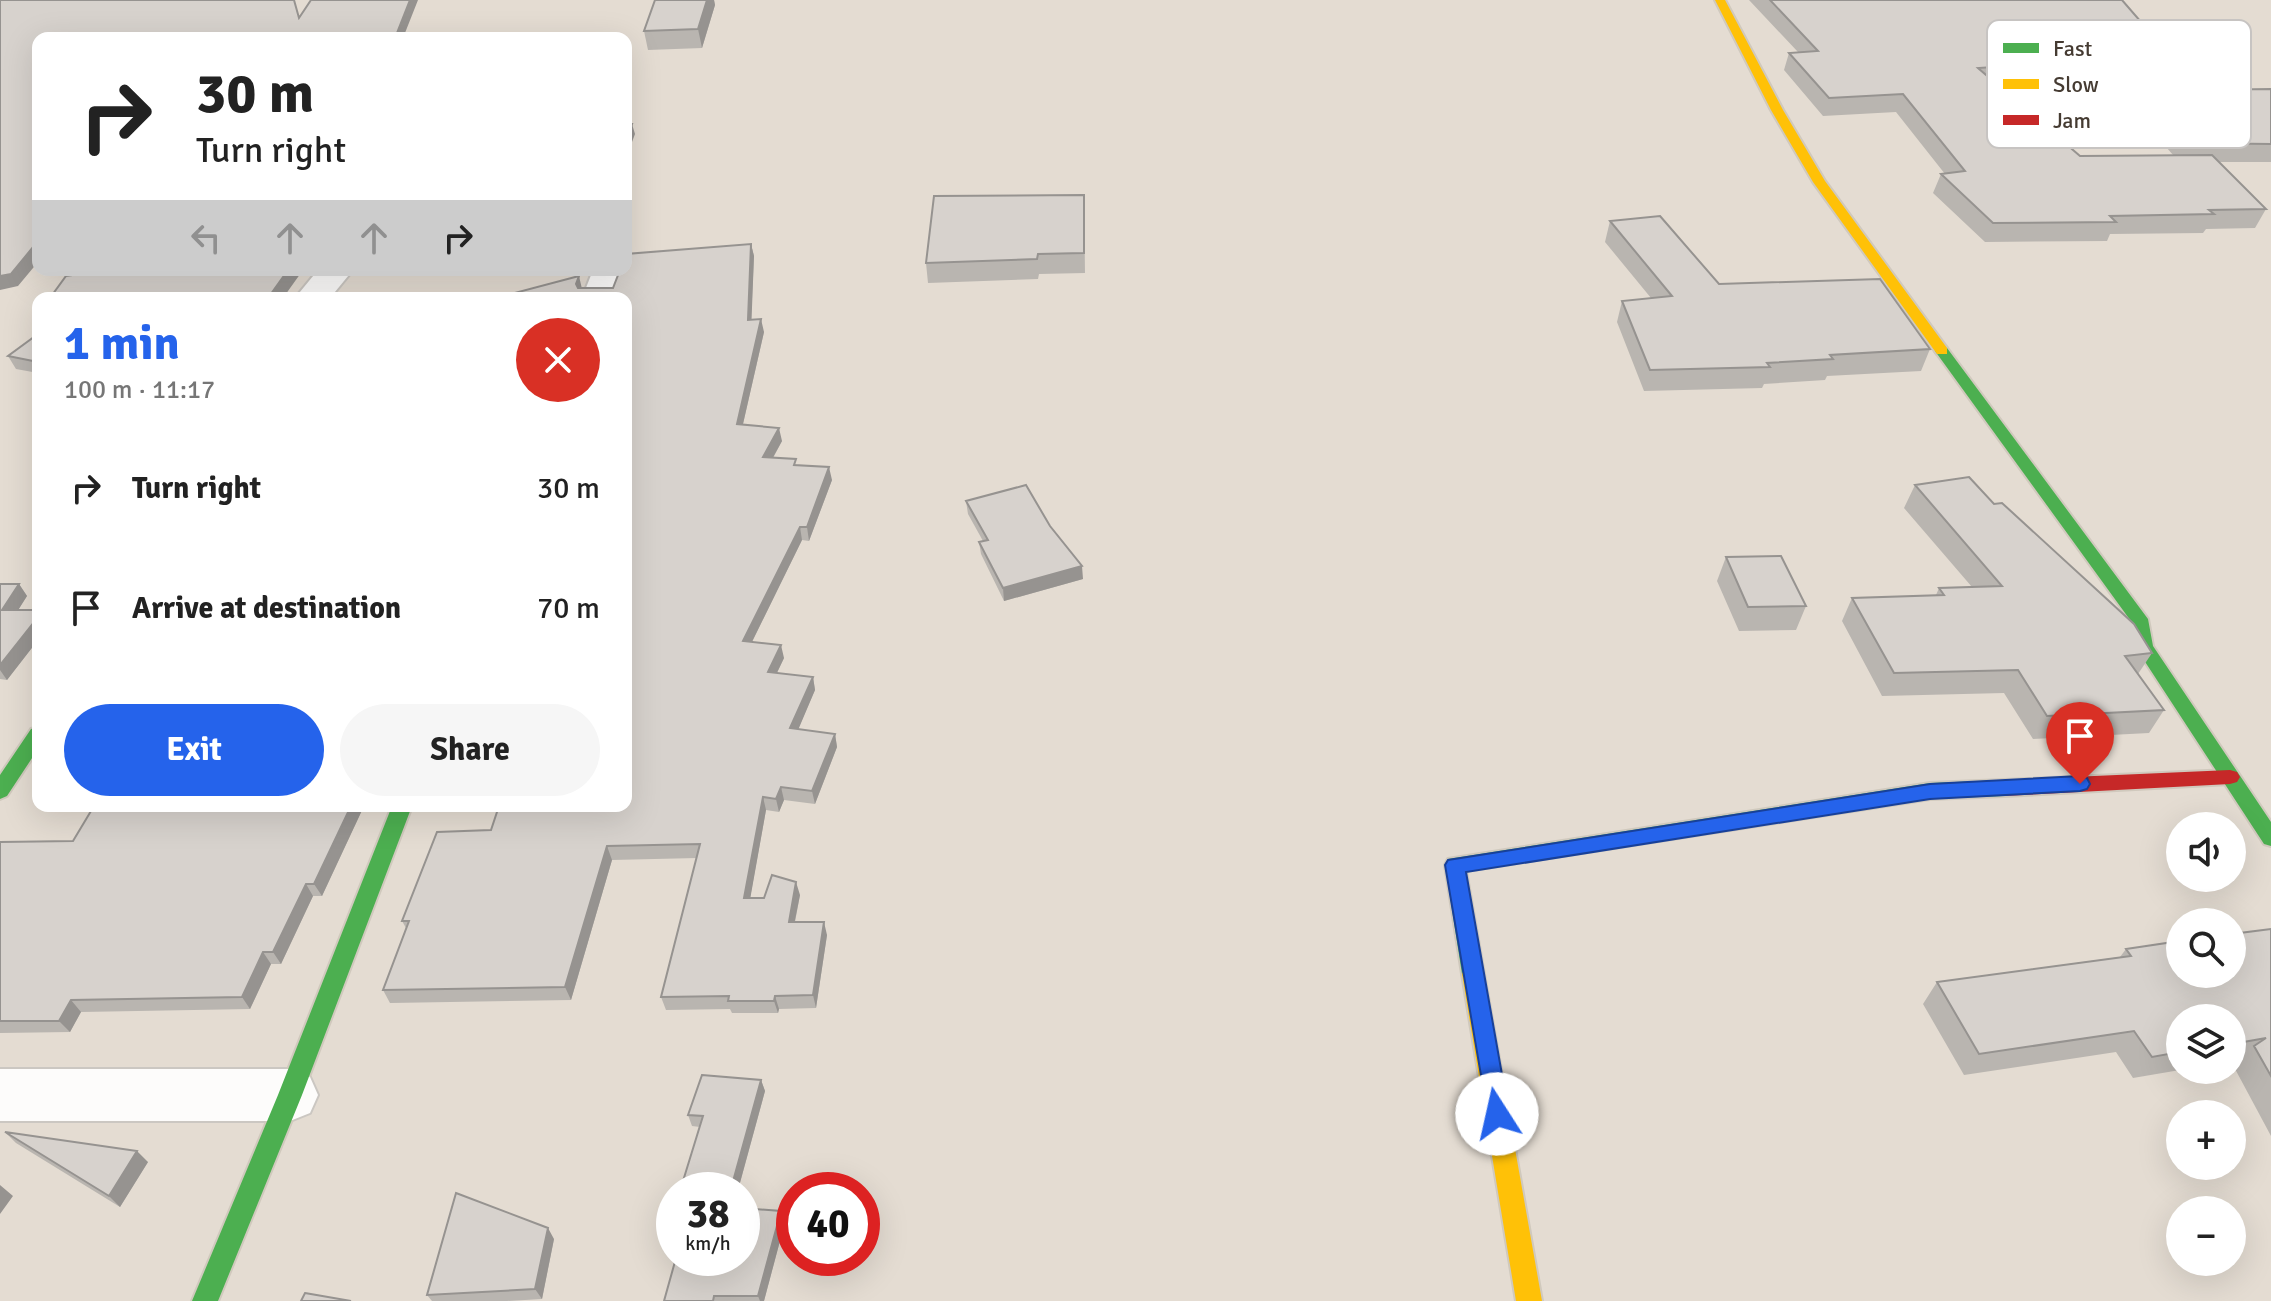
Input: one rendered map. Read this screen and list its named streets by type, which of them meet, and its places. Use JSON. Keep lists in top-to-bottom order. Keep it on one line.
{"legend":["Fast","Slow","Jam"],"page":{"turn":["30 m","Turn right"],"heading":["1 min","100 m · 11:17"],"list":[{"name":"Turn right","value":"30 m"},{"name":"Arrive at destination","value":"70 m"}],"buttons":["Exit","Share"],"map_buttons":["+","−"],"speed":"38 km/h","limit":"40"}}
